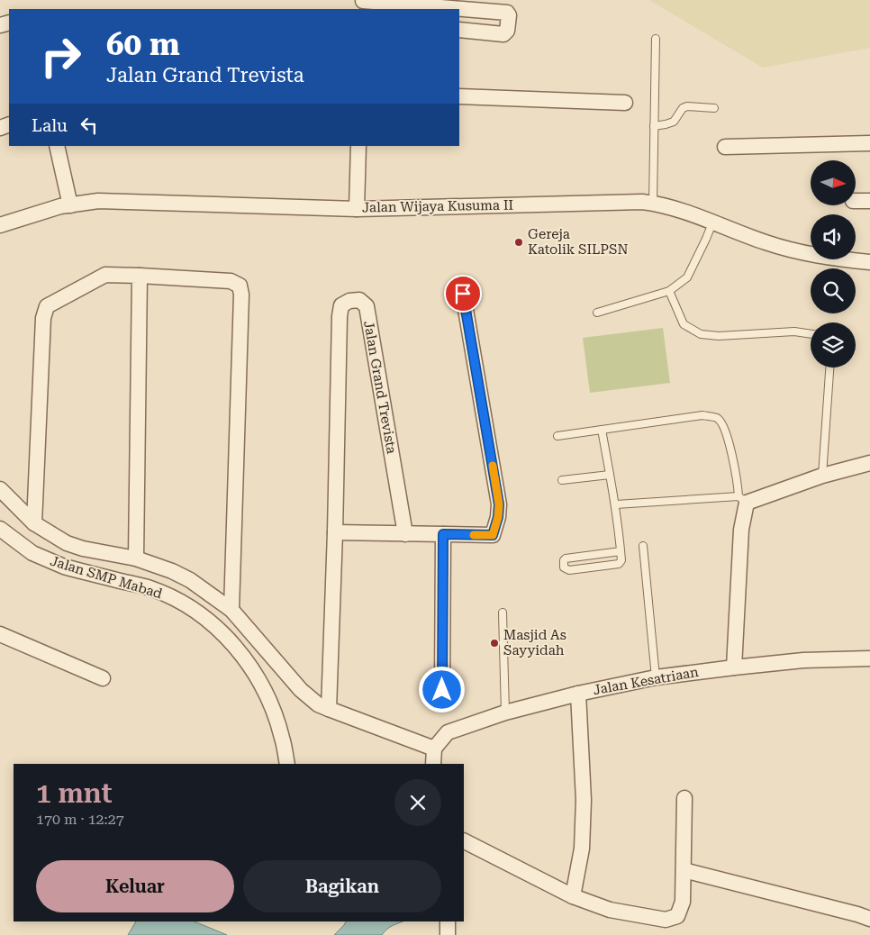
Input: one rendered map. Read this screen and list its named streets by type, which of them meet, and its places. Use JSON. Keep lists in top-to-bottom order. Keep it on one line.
{"streets":{"street":["Jalan Wijaya Kusuma II","Jalan Grand Trevista","Jalan SMP Mabad","Jalan Kesatriaan"]},"places":["Gereja Katolik SILPSN","Masjid As Sayyidah"],"north":"right","page":{"turn":["60 m","Jalan Grand Trevista"],"then":"Lalu","heading":["1 mnt","170 m · 12:27"],"buttons":["Keluar","Bagikan"]}}
